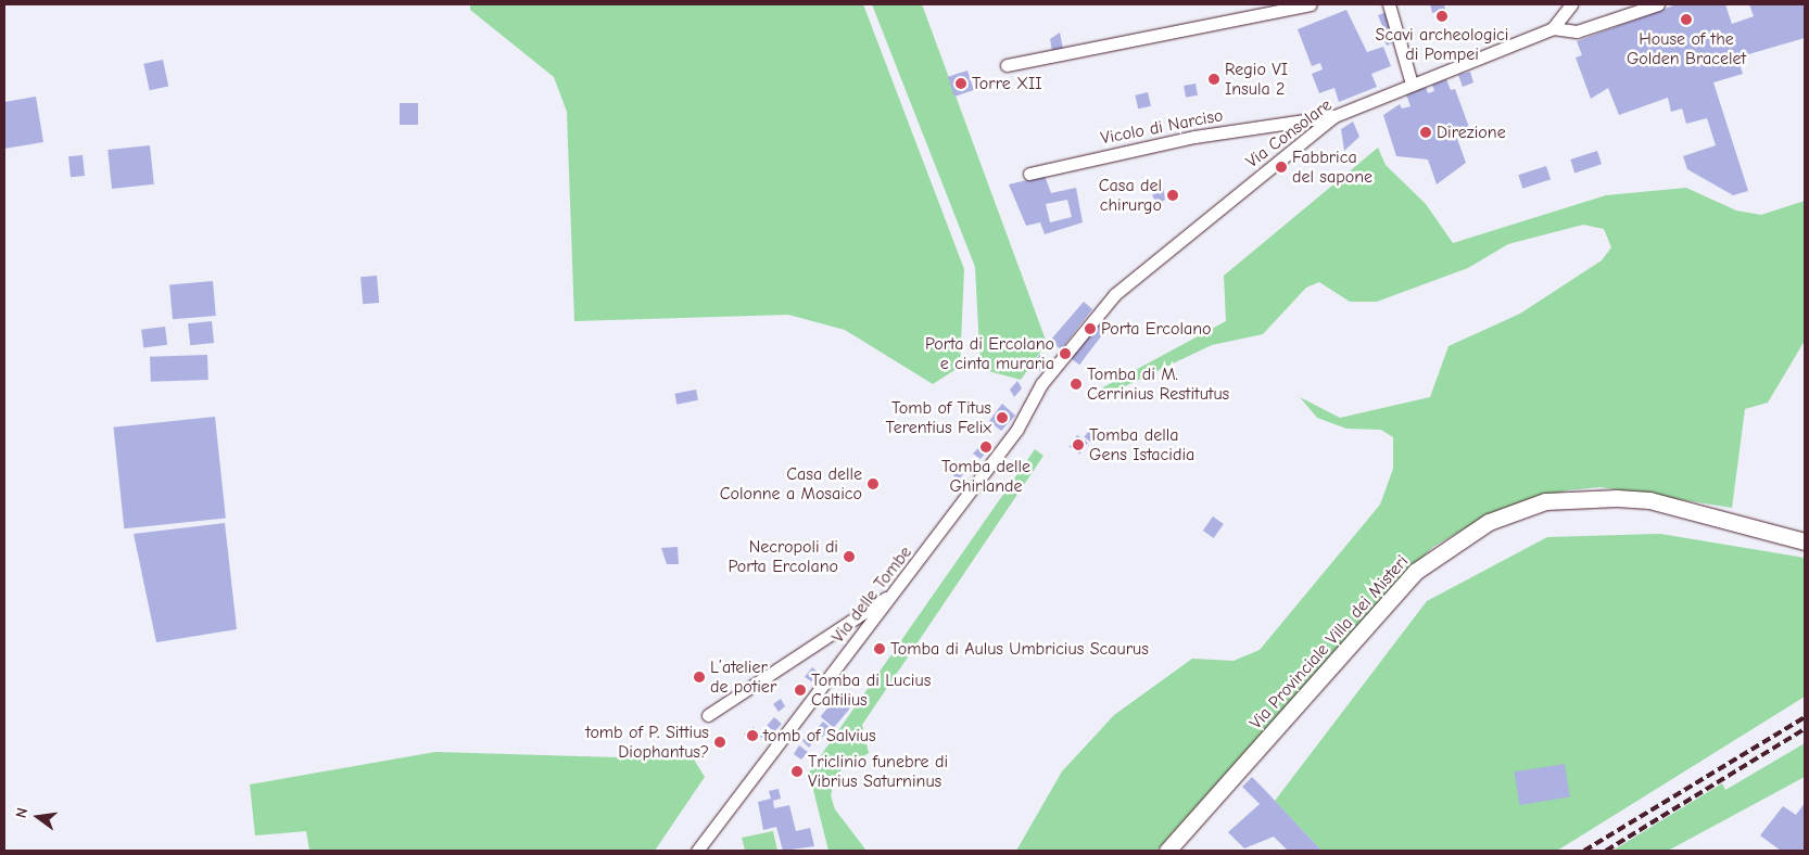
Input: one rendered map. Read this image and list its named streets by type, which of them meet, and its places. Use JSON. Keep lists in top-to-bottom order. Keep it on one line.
{"streets":{"street":["Vicolo di Narciso","Via Consolare","Via delle Tombe","Via Provinciale Villa dei Misteri"]},"crossings":[["Vicolo di Narciso","Via Consolare"],["Via Consolare","Via delle Tombe"]],"places":["Scavi archeologici di Pompei","House of the Golden Bracelet","Regio VI Insula 2","Torre XII","Direzione","Fabbrica del sapone","Casa del chirurgo","Porta Ercolano","Porta di Ercolano e cinta muraria","Tomba di M. Cerrinius Restitutus","Tomb of Titus Terentius Felix","Tomba della Gens Istacidia","Tomba delle Ghirlande","Casa delle Colonne a Mosaico","Necropoli di Porta Ercolano","Tomba di Aulus Umbricius Scaurus","L’atelier de potier","Tomba di Lucius Caltilius","tomb of Salvius","tomb of P. Sittius Diophantus?","Triclinio funebre di Vibrius Saturninus"],"north":"left"}
